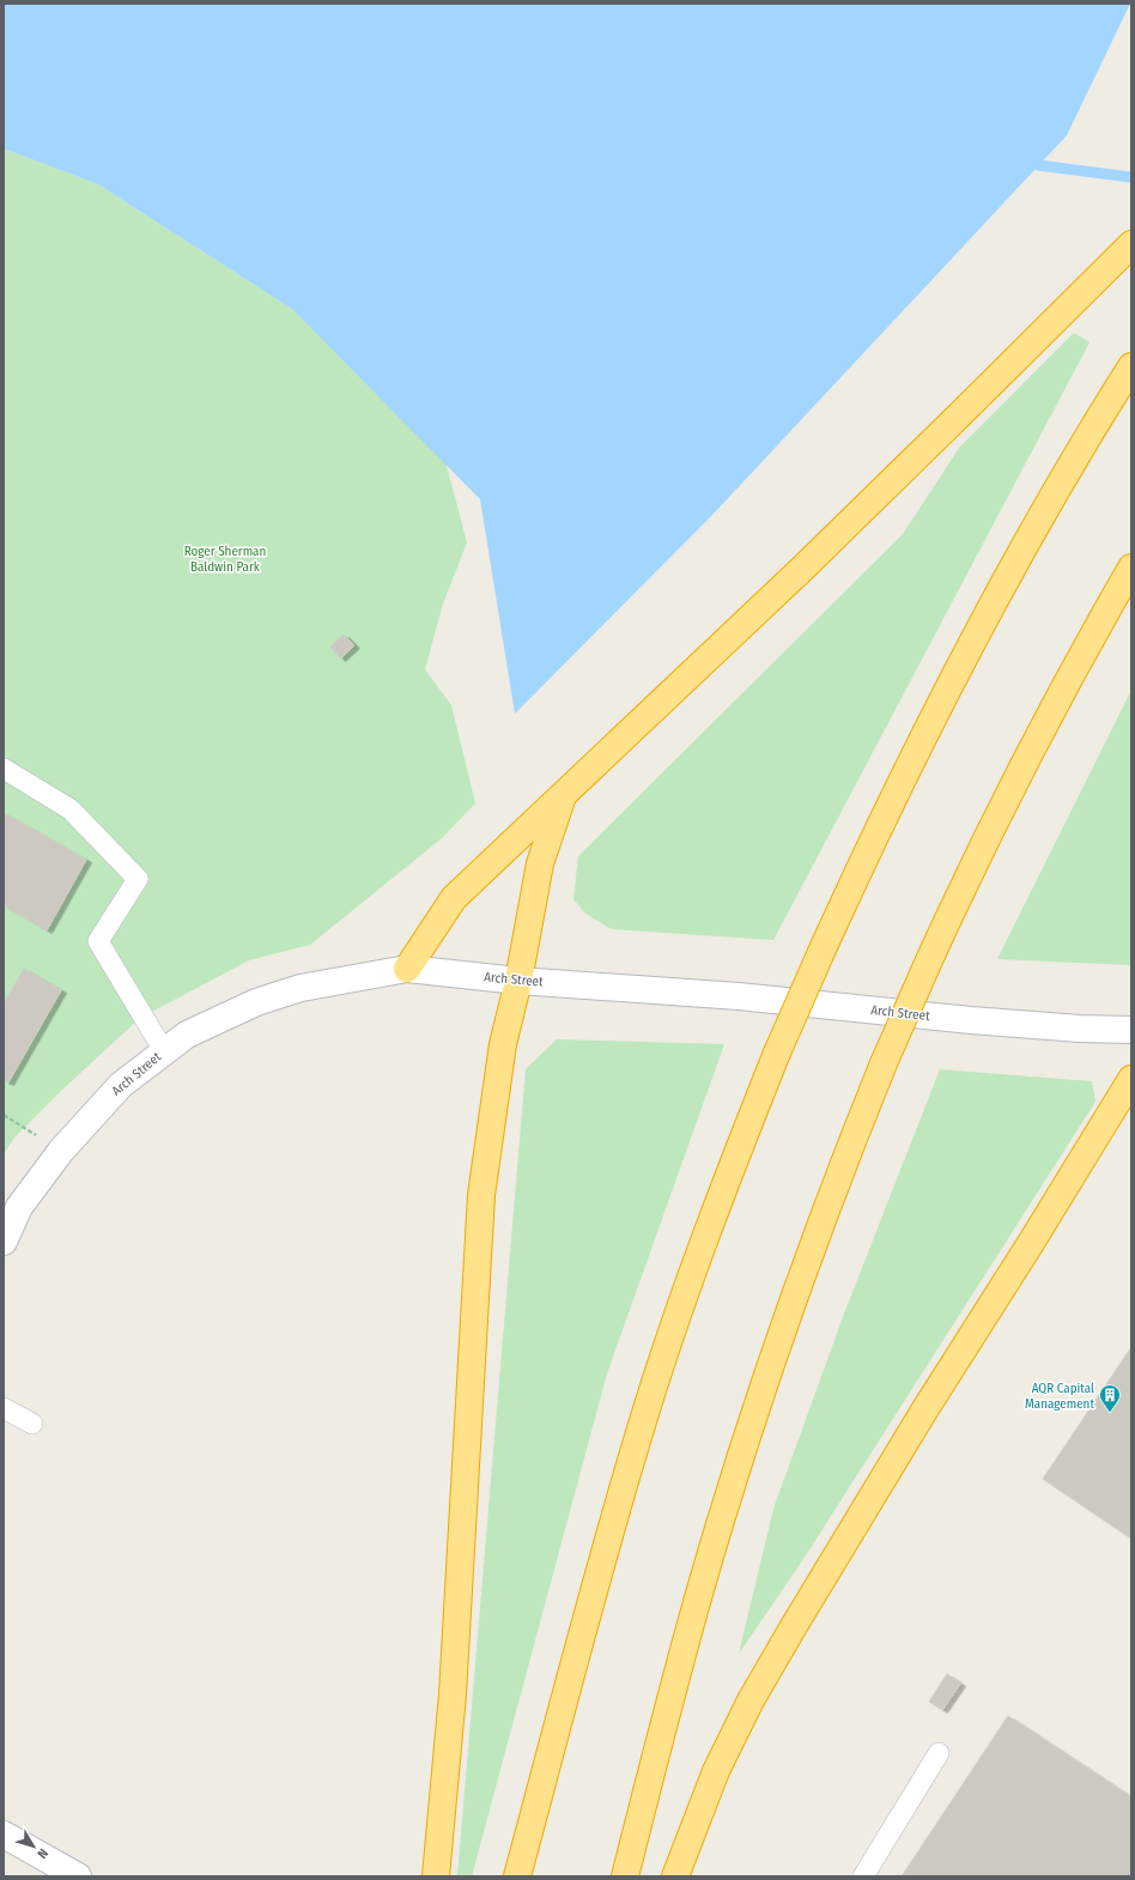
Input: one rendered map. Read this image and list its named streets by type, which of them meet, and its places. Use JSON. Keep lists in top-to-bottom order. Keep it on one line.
{"streets":{"main road":["Arch Street"]},"parks":["Roger Sherman Baldwin Park"],"places":{"building":["AQR Capital Management"]},"north":"bottom right"}
